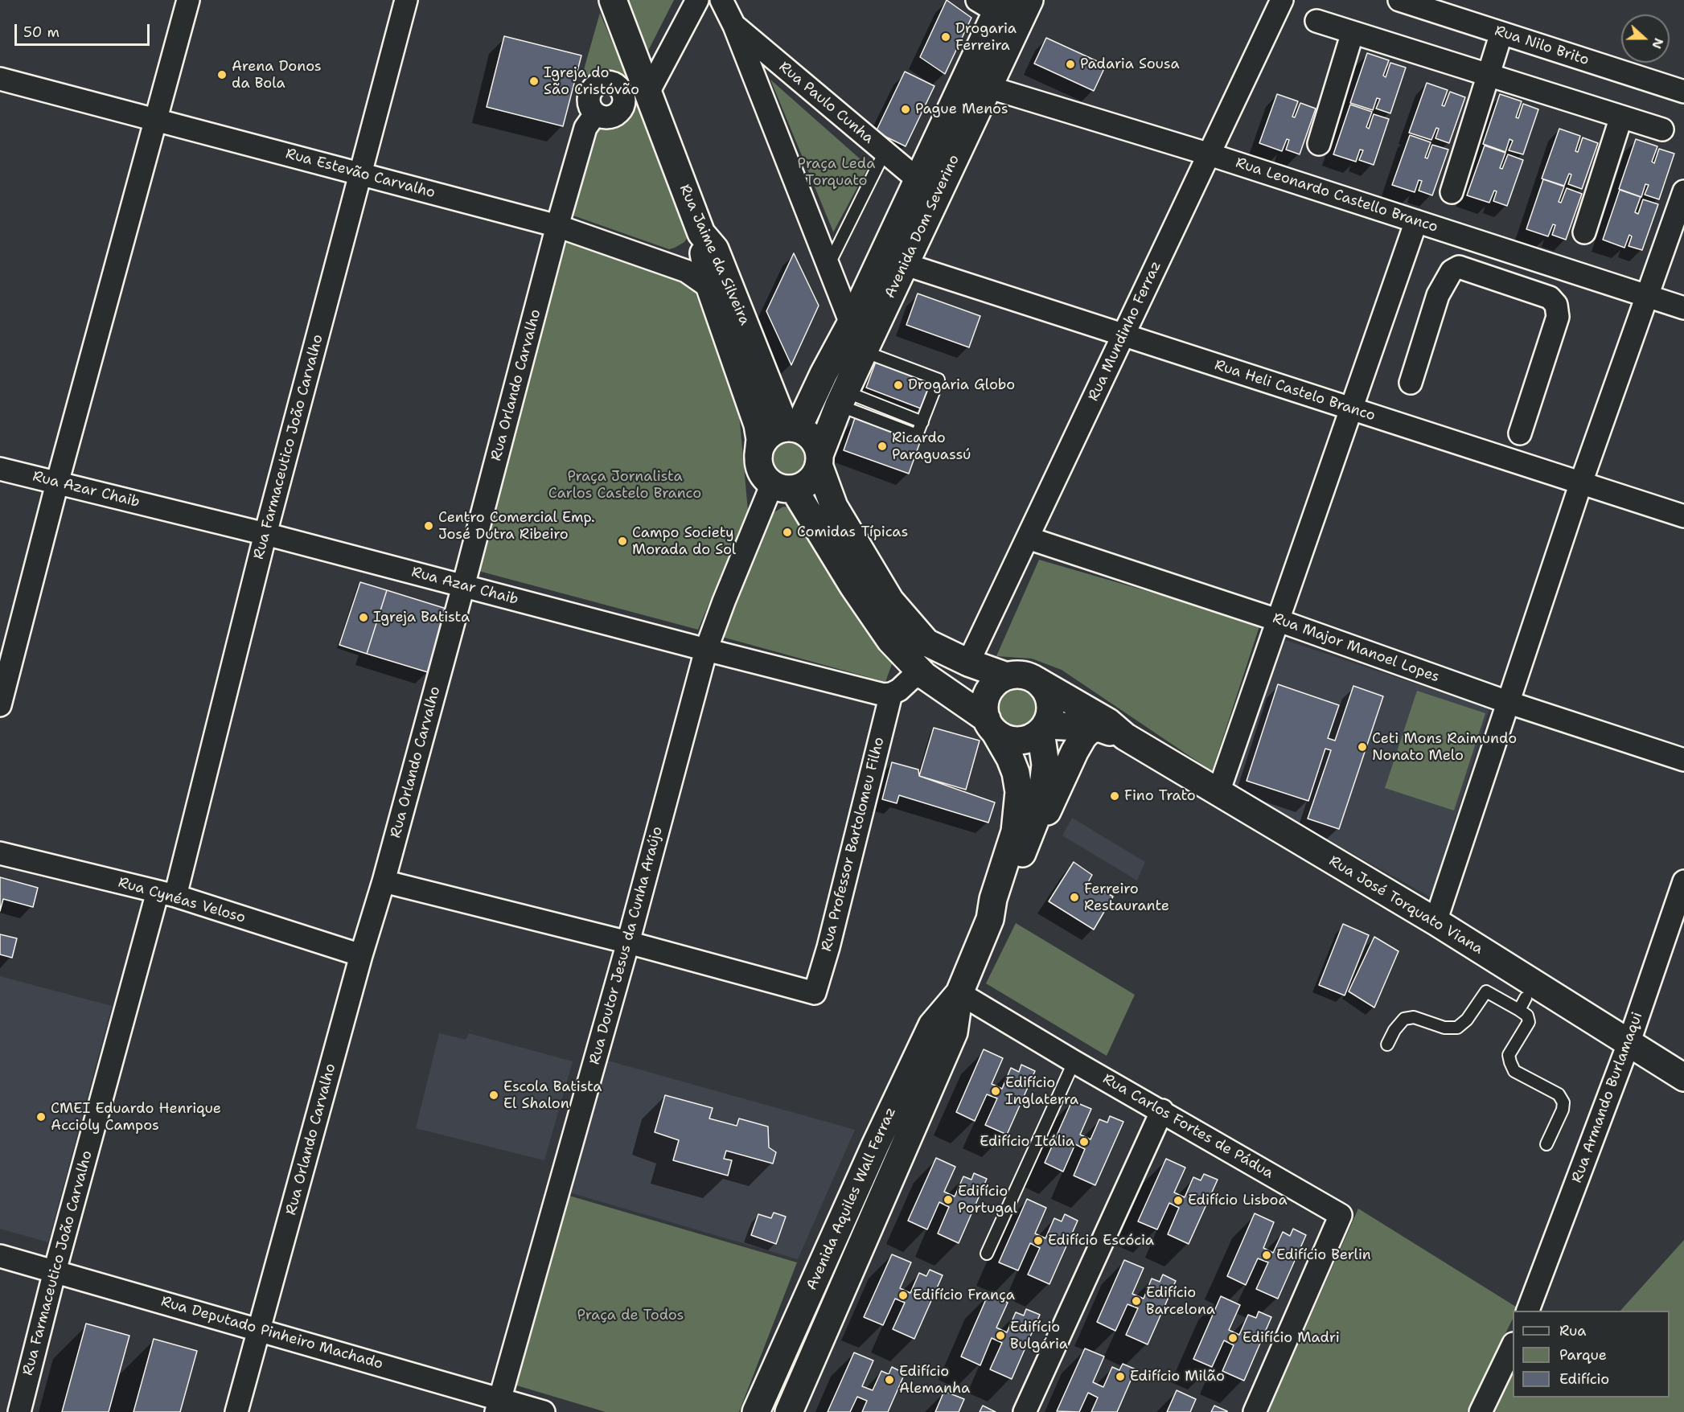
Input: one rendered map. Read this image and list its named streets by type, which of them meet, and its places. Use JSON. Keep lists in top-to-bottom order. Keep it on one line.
{"streets":{"main road":["Avenida Dom Severino","Rua Jaime da Silveira","Rua José Torquato Viana","Avenida Aquiles Wall Ferraz"],"street":["Rua Nilo Brito","Rua Paulo Cunha","Rua Estevão Carvalho","Rua Leonardo Castello Branco","Rua Mundinho Ferraz","Rua Orlando Carvalho","Rua Heli Castelo Branco","Rua Farmaceutico João Carvalho","Rua Azar Chaib","Rua Major Manoel Lopes","Rua Professor Bartolomeu Filho","Rua Cynéas Veloso","Rua Doutor Jesus da Cunha Araújo","Rua Armando Burlamaqui","Rua Carlos Fortes de Pádua","Rua Deputado Pinheiro Machado"]},"crossings":[["Rua Paulo Cunha","Avenida Dom Severino"],["Rua Estevão Carvalho","Rua Jaime da Silveira"],["Rua Estevão Carvalho","Rua Orlando Carvalho"],["Rua Estevão Carvalho","Rua Farmaceutico João Carvalho"],["Rua Leonardo Castello Branco","Avenida Dom Severino"],["Rua Leonardo Castello Branco","Rua Mundinho Ferraz"],["Avenida Dom Severino","Rua Jaime da Silveira"],["Avenida Dom Severino","Rua Heli Castelo Branco"],["Avenida Dom Severino","Rua Doutor Jesus da Cunha Araújo"],["Rua Jaime da Silveira","Rua Doutor Jesus da Cunha Araújo"],["Rua Mundinho Ferraz","Rua Heli Castelo Branco"],["Rua Mundinho Ferraz","Rua Major Manoel Lopes"],["Rua Orlando Carvalho","Rua Azar Chaib"],["Rua Orlando Carvalho","Rua Cynéas Veloso"],["Rua Orlando Carvalho","Rua Deputado Pinheiro Machado"],["Rua Farmaceutico João Carvalho","Rua Azar Chaib"],["Rua Farmaceutico João Carvalho","Rua Cynéas Veloso"],["Rua Farmaceutico João Carvalho","Rua Deputado Pinheiro Machado"],["Rua Azar Chaib","Rua Professor Bartolomeu Filho"],["Rua Azar Chaib","Rua Doutor Jesus da Cunha Araújo"],["Rua Professor Bartolomeu Filho","Rua Doutor Jesus da Cunha Araújo"],["Rua José Torquato Viana","Rua Armando Burlamaqui"],["Rua José Torquato Viana","Avenida Aquiles Wall Ferraz"],["Rua Doutor Jesus da Cunha Araújo","Rua Deputado Pinheiro Machado"],["Rua Carlos Fortes de Pádua","Avenida Aquiles Wall Ferraz"]],"parks":["Praça Leda Torquato","Praça Jornalista Carlos Castelo Branco","Praça de Todos"],"places":["Drogaria Ferreira","Padaria Sousa","Arena Donos da Bola","Igreja do São Cristóvão","Pague Menos","Drogaria Globo","Ricardo Paraguassú","Centro Comercial Emp. José Dutra Ribeiro","Comidas Típicas","Campo Society Morada do Sol","Igreja Batista","Ceti Mons Raimundo Nonato Melo","Fino Trato","Ferreiro Restaurante","Edifício Inglaterra","Escola Batista El Shalon","CMEI Eduardo Henrique Accioly Campos","Edifício Itália","Edifício Portugal","Edifício Lisboa","Edifício Escócia","Edifício Berlin","Edifício França","Edifício Barcelona","Edifício Bulgária","Edifício Madri","Edifício Milão","Edifício Alemanha"],"legend":["Rua","Parque","Edifício"],"scale_bar":"50 m","north":"right"}
